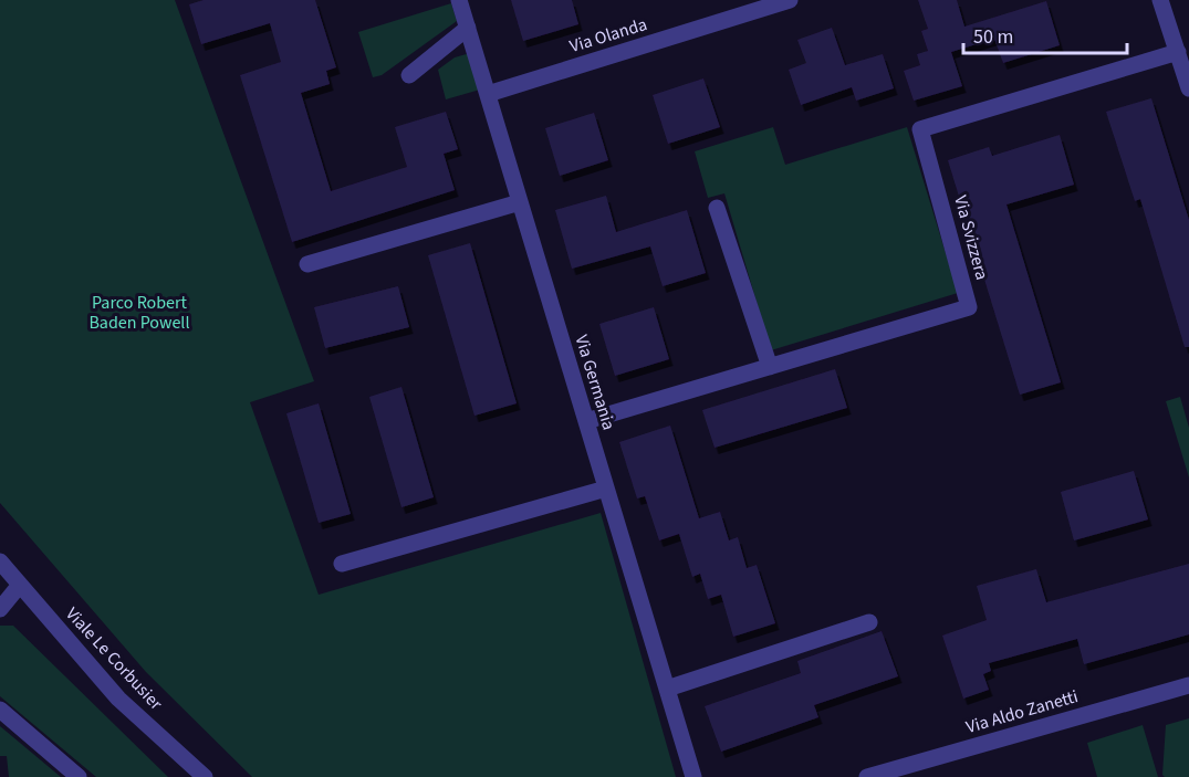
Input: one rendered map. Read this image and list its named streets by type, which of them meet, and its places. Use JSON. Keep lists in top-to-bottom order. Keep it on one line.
{"streets":{"street":["Via Olanda","Via Svizzera","Via Germania","Viale Le Corbusier","Via Aldo Zanetti"]},"crossings":[["Via Olanda","Via Germania"],["Via Svizzera","Via Germania"]],"parks":["Parco Robert Baden Powell"],"scale_bar":"50 m"}
